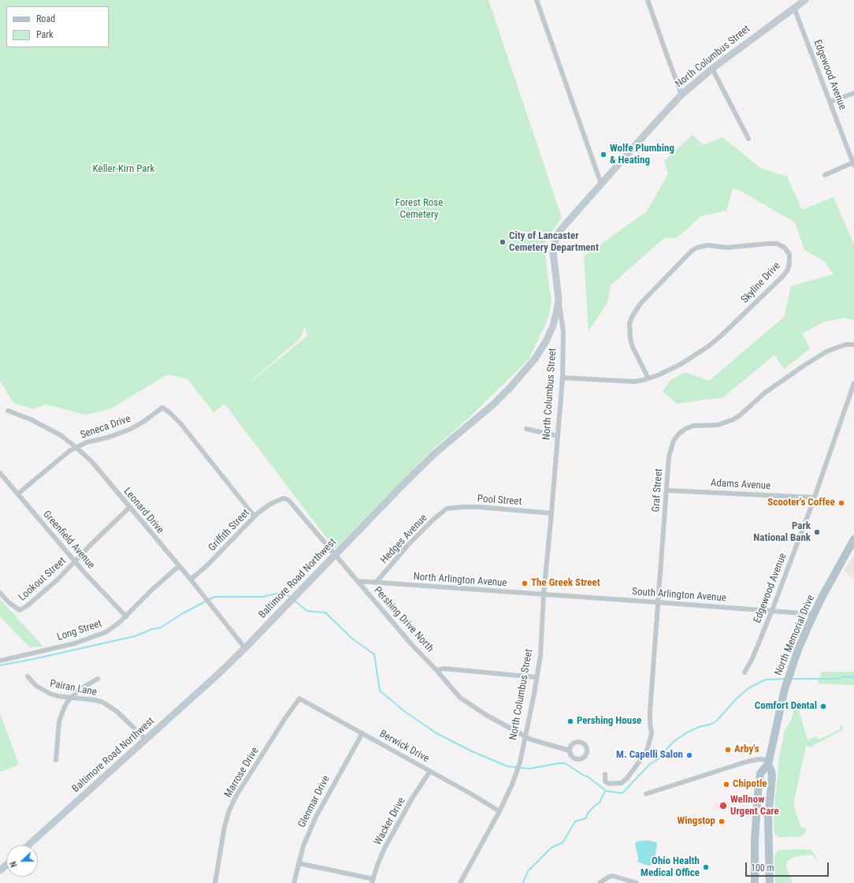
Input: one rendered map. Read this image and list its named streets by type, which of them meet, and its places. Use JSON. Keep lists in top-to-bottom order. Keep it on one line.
{"streets":{"main road":["North Columbus Street","Baltimore Road Northwest","North Memorial Drive"],"street":["Edgewood Avenue","Skyline Drive","Seneca Drive","Adams Avenue","Graf Street","Pool Street","Leonard Drive","Griffith Street","Hedges Avenue","Greenfield Avenue","Lookout Street","North Arlington Avenue","South Arlington Avenue","Pershing Drive North","Long Street","Pairan Lane","Berwick Drive","Marrose Drive","Glenmar Drive","Wacker Drive"]},"crossings":[["North Columbus Street","Edgewood Avenue"],["North Columbus Street","Skyline Drive"],["North Columbus Street","Pool Street"],["North Columbus Street","Baltimore Road Northwest"],["North Columbus Street","North Arlington Avenue"],["North Columbus Street","South Arlington Avenue"],["North Columbus Street","Pershing Drive North"],["North Columbus Street","Berwick Drive"],["Edgewood Avenue","Adams Avenue"],["Edgewood Avenue","South Arlington Avenue"],["Seneca Drive","Leonard Drive"],["Seneca Drive","Griffith Street"],["Seneca Drive","Greenfield Avenue"],["Adams Avenue","Graf Street"],["Graf Street","South Arlington Avenue"],["Pool Street","Hedges Avenue"],["Leonard Drive","Griffith Street"],["Leonard Drive","Baltimore Road Northwest"],["Leonard Drive","Lookout Street"],["Leonard Drive","Long Street"],["Griffith Street","Pershing Drive North"],["Hedges Avenue","North Arlington Avenue"],["Greenfield Avenue","Lookout Street"],["Greenfield Avenue","Long Street"],["Baltimore Road Northwest","Pershing Drive North"],["Baltimore Road Northwest","Pairan Lane"],["North Arlington Avenue","South Arlington Avenue"],["North Arlington Avenue","Pershing Drive North"],["South Arlington Avenue","North Memorial Drive"],["Berwick Drive","Marrose Drive"],["Berwick Drive","Glenmar Drive"],["Berwick Drive","Wacker Drive"]],"parks":["Keller-Kirn Park","Forest Rose Cemetery"],"places":["Wolfe Plumbing & Heating","City of Lancaster Cemetery Department","Scooter's Coffee","Park National Bank","The Greek Street","Comfort Dental","Pershing House","Arby's","M. Capelli Salon","Chipotle","Wellnow Urgent Care","Wingstop","Ohio Health Medical Office"],"legend":["Road","Park"],"scale_bar":"100 m","north":"left"}
